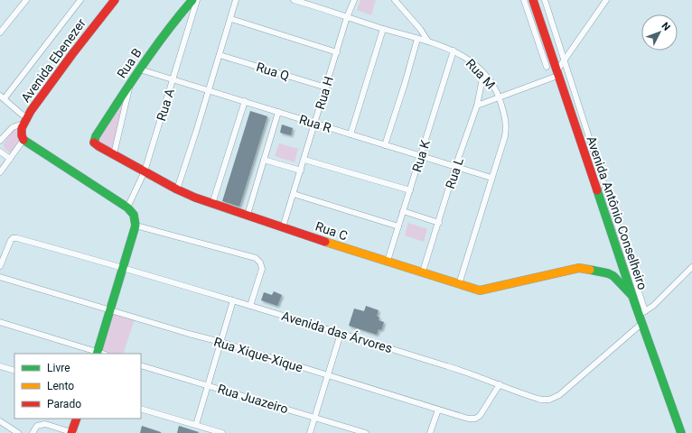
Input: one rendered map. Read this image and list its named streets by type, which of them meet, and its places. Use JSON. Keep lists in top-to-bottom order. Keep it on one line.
{"streets":{"street":["Avenida Ebenezer","Rua B","Rua Q","Rua M","Rua H","Rua A","Rua R","Rua K","Rua L","Avenida Antônio Conselheiro","Rua C","Avenida das Árvores","Rua Xique-Xique","Rua Juazeiro"]},"crossings":[["Rua B","Rua R"],["Rua B","Rua C"],["Rua Q","Rua H"],["Rua M","Rua H"],["Rua M","Rua R"],["Rua M","Rua K"],["Rua M","Rua L"],["Rua M","Rua C"],["Rua H","Rua R"],["Rua H","Rua C"],["Rua A","Rua R"],["Rua A","Rua C"],["Rua R","Rua K"],["Rua R","Rua L"],["Rua K","Rua C"],["Rua L","Rua C"],["Avenida Antônio Conselheiro","Rua C"],["Avenida Antônio Conselheiro","Avenida das Árvores"],["Avenida das Árvores","Rua Xique-Xique"]],"legend":["Livre","Lento","Parado"],"north":"top right"}
